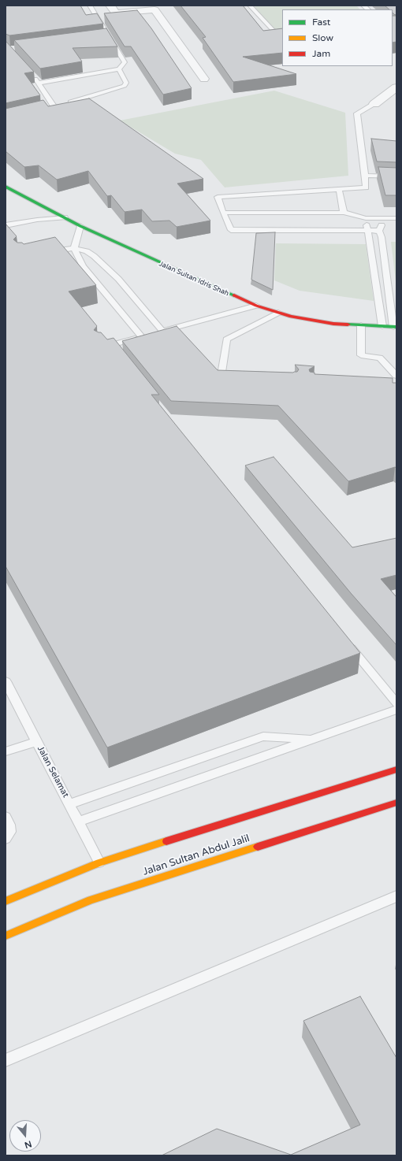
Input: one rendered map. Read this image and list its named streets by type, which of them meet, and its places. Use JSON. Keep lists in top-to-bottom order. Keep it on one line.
{"streets":{"main road":["Jalan Sultan Idris Shah","Jalan Sultan Abdul Jalil"],"lane":["Jalan Selamat"]},"legend":["Fast","Slow","Jam"],"north":"bottom"}
